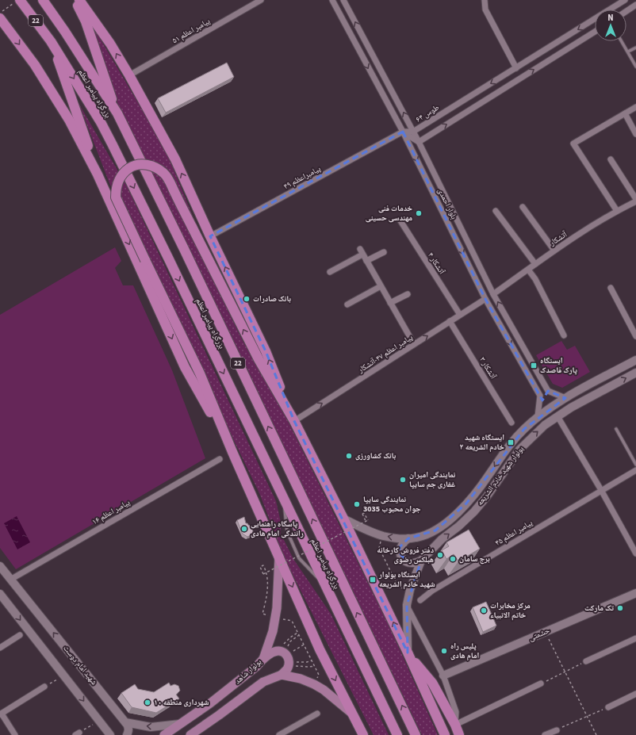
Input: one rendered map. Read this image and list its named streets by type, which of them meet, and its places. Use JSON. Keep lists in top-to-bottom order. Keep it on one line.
{"streets":{"highway":["22","بزرگراه پیامبر اعظم"],"main road":["بولوار شاهد"],"street":["پیامبر اعظم ۵۱","طوس ۶۴","پیامبراعظم ۴۹","بلوار احمدی","آتشکار","آتشکار ۴","پیامبر اعظم ۴۷-آتشکار","آتشکار ۳","بولوار شهید خادم الشریعه","پیامبر اعظم ۱۶","پیامبر اعظم ۴۵","حشمتی","شهید امام دوست"]},"crossings":[["طوس ۶۴","پیامبراعظم ۴۹"],["طوس ۶۴","بلوار احمدی"],["پیامبراعظم ۴۹","بلوار احمدی"],["بلوار احمدی","آتشکار"],["بلوار احمدی","پیامبر اعظم ۴۷-آتشکار"],["آتشکار ۴","پیامبر اعظم ۴۷-آتشکار"],["پیامبر اعظم ۴۷-آتشکار","آتشکار ۳"],["پیامبر اعظم ۱۶","شهید امام دوست"]],"one_way":["پیامبر اعظم ۴۷-آتشکار"],"places":{"other":["خدمات فنی مهندسی حسینی","بانک صادرات","بانک کشاورزی","نمایندگی امیران غفاری جم سایپا","نمایندگی سایپا جوان محبوب 3035","پاسگاه راهنمایی رانندگی امام هادی","دفتر فروش کارخانه هبلکس رضوی","برج سامان","تک مارکت","مرکز مخابرات خاتم الانبیاء","پلیس راه امام هادی","شهرداری منطقه ۱۰"],"transit":["ایستگاه پارک قاصدک","ایستگاه شهید خادم الشریعه ۲","ایستگاه بولوار شهید خادم الشریعه"]},"north":"top"}
